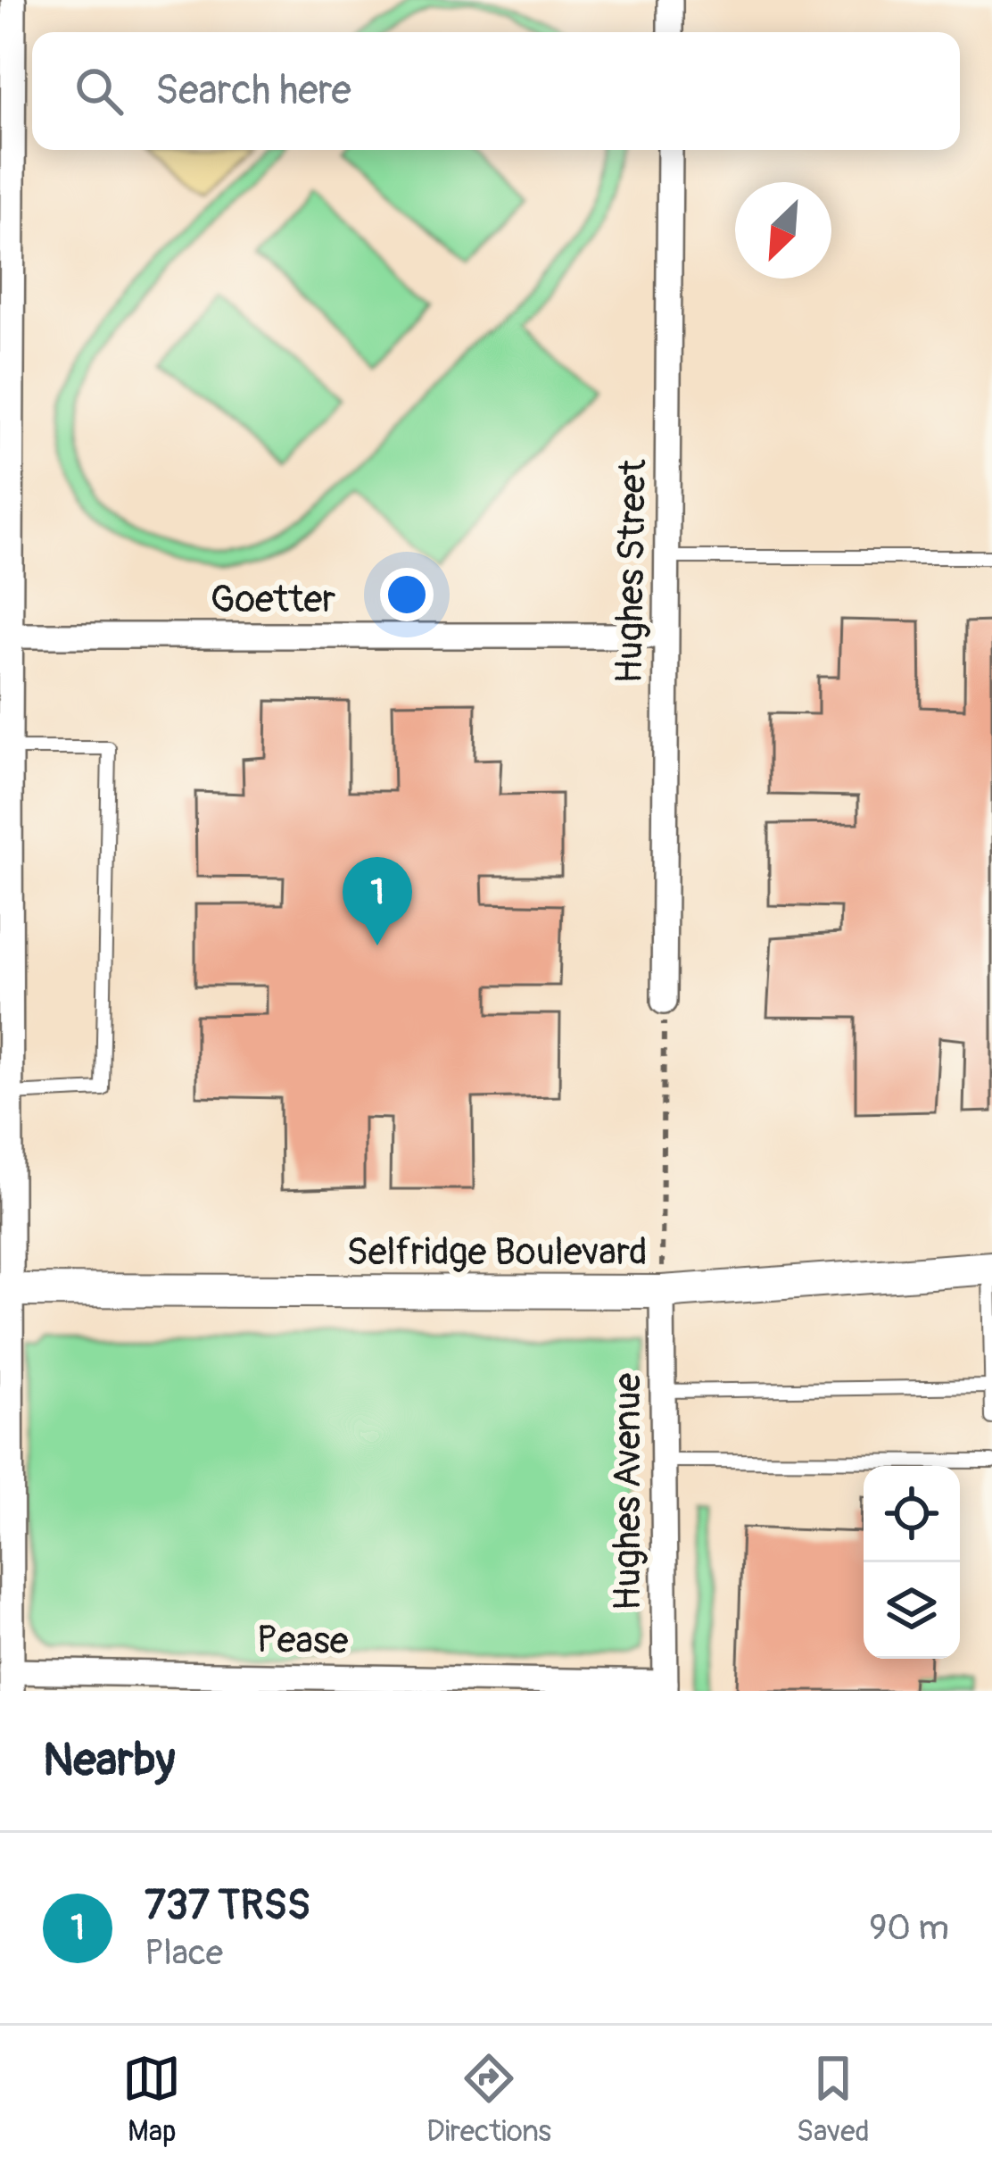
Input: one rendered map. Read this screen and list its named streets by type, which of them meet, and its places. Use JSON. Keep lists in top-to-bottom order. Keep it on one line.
{"streets":{"street":["Hughes Street","Goetter","Selfridge Boulevard","Hughes Avenue","Pease"]},"crossings":[["Hughes Street","Goetter"],["Selfridge Boulevard","Hughes Avenue"],["Hughes Avenue","Pease"]],"north":"bottom left","page":{"search":"Search here","pins":"1","heading":"Nearby","list":[{"mark":"1","name":"737 TRSS","note":"Place","value":"90 m"}],"nav":["Map","Directions","Saved"]}}
